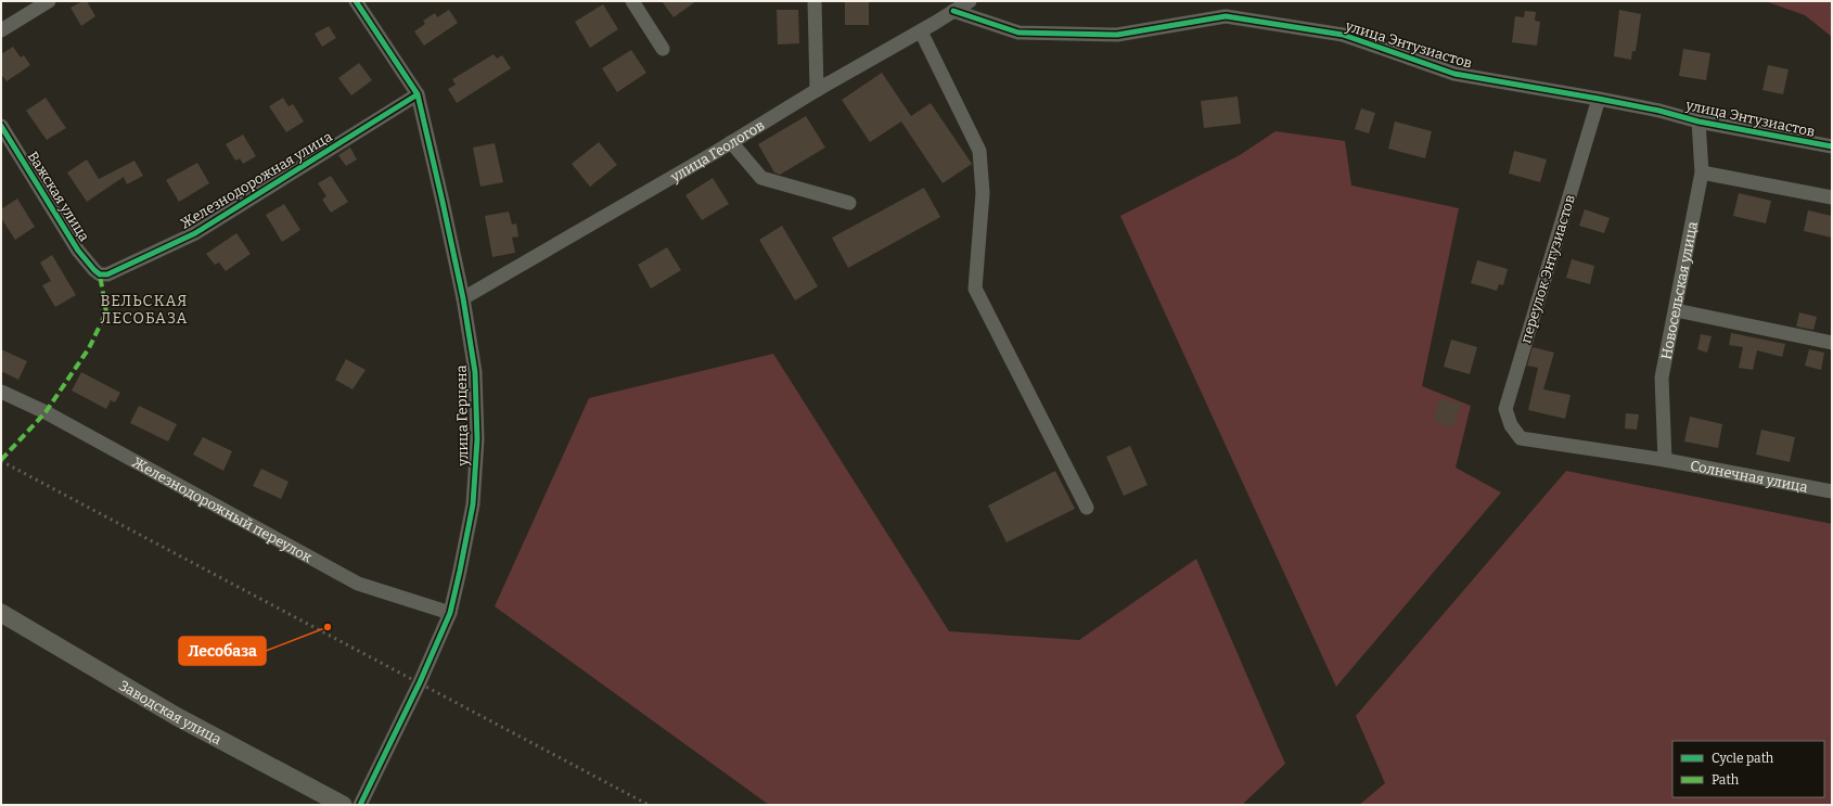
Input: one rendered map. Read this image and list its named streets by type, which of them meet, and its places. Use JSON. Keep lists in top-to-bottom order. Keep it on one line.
{"streets":{"main road":["Заводская улица"],"street":["улица Энтузиастов","улица Геологов","Железнодорожная улица","Важская улица","переулок Энтузиастов","Новосельская улица","улица Герцена","Солнечная улица","Железнодорожный переулок"]},"crossings":[["улица Энтузиастов","улица Геологов"],["улица Энтузиастов","переулок Энтузиастов"],["улица Энтузиастов","Новосельская улица"],["улица Геологов","улица Герцена"],["Железнодорожная улица","Важская улица"],["Железнодорожная улица","улица Герцена"],["переулок Энтузиастов","Солнечная улица"],["Новосельская улица","Солнечная улица"],["улица Герцена","Железнодорожный переулок"]],"districts":["ВЕЛЬСКАЯ ЛЕСОБАЗА"],"places":["Лесобаза"],"legend":["Cycle path","Path"]}
